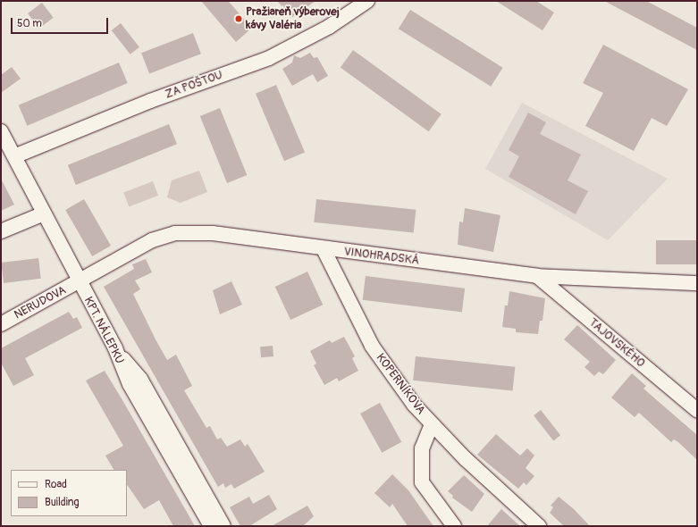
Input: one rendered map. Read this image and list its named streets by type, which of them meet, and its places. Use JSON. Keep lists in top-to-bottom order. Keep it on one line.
{"streets":{"street":["ZA POŠTOU","VINOHRADSKÁ","NERUDOVA","KPT. NÁLEPKU","TAJOVSKÉHO","KOPERNÍKOVA"]},"crossings":[["ZA POŠTOU","KPT. NÁLEPKU"],["VINOHRADSKÁ","NERUDOVA"],["VINOHRADSKÁ","KPT. NÁLEPKU"],["VINOHRADSKÁ","TAJOVSKÉHO"],["VINOHRADSKÁ","KOPERNÍKOVA"],["NERUDOVA","KPT. NÁLEPKU"]],"places":["Pražiareň výberovej kávy Valéria"],"legend":["Road","Building"],"scale_bar":"50 m"}
